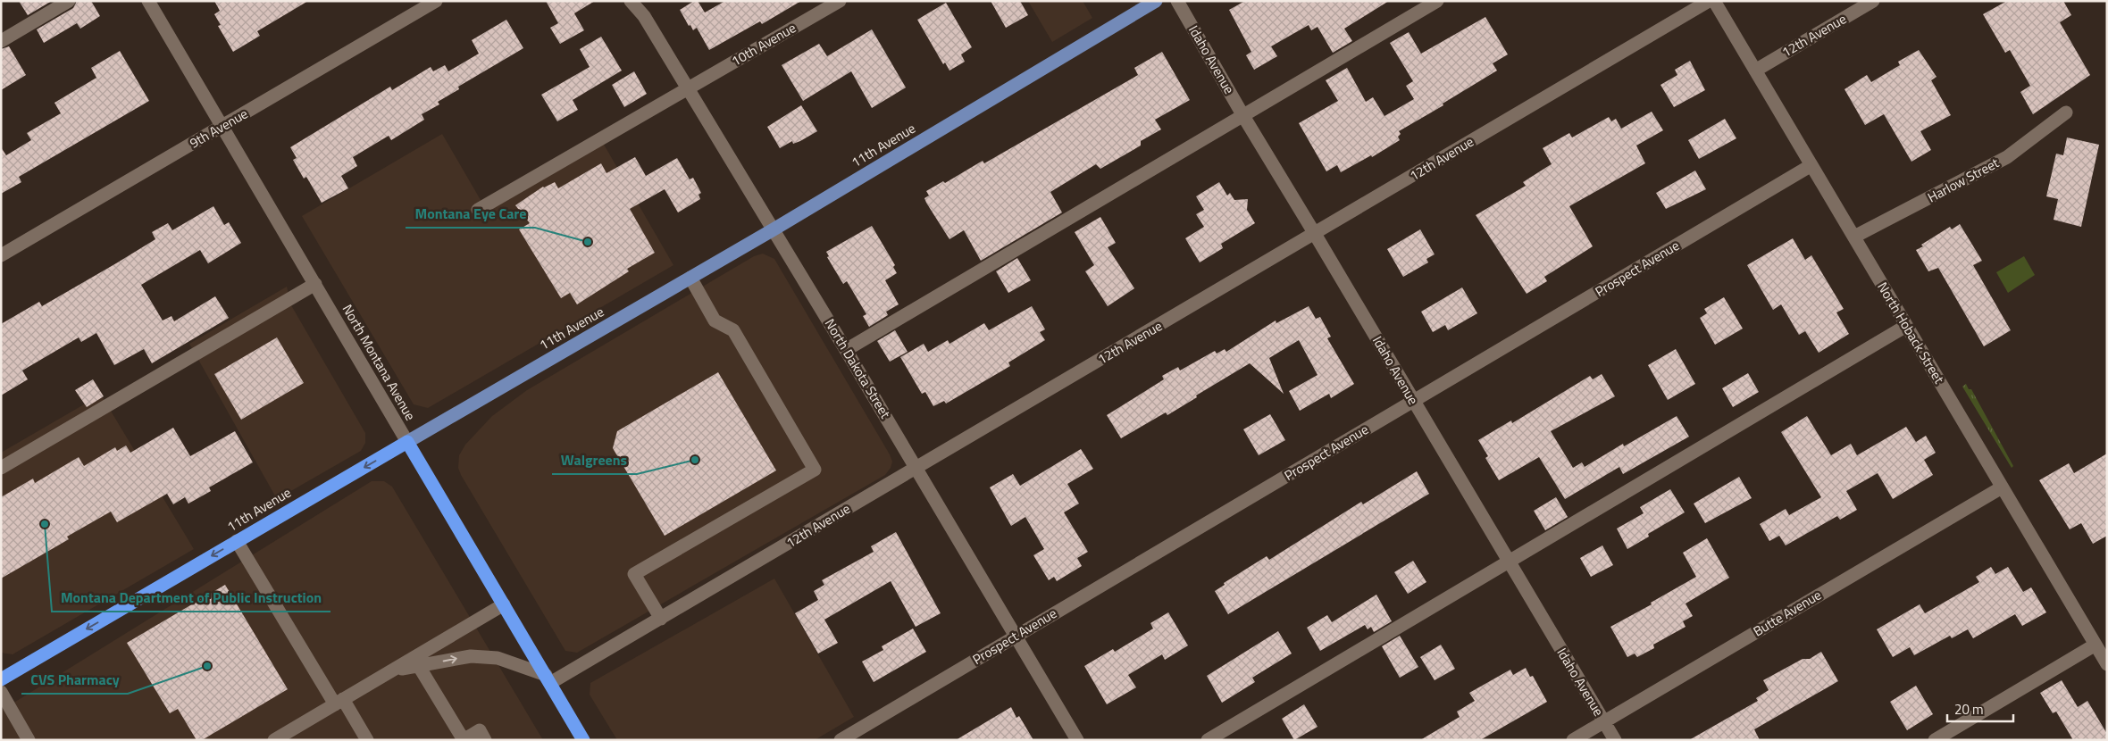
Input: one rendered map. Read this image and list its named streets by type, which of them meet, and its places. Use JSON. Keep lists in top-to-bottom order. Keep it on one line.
{"streets":{"highway":["11th Avenue","North Montana Avenue"],"street":["12th Avenue","10th Avenue","Idaho Avenue","9th Avenue","Harlow Street","Prospect Avenue","North Hoback Street","North Dakota Street","Butte Avenue"]},"crossings":[["12th Avenue","Idaho Avenue"],["12th Avenue","North Hoback Street"],["12th Avenue","North Montana Avenue"],["12th Avenue","North Dakota Street"],["10th Avenue","North Dakota Street"],["Idaho Avenue","Prospect Avenue"],["Idaho Avenue","Butte Avenue"],["9th Avenue","North Montana Avenue"],["11th Avenue","North Montana Avenue"],["11th Avenue","North Dakota Street"],["Harlow Street","North Hoback Street"],["Prospect Avenue","North Hoback Street"],["Prospect Avenue","North Dakota Street"],["North Hoback Street","Butte Avenue"]],"one_way":["11th Avenue"],"places":["Montana Eye Care","Walgreens","Montana Department of Public Instruction","CVS Pharmacy"],"scale_bar":"20 m"}
